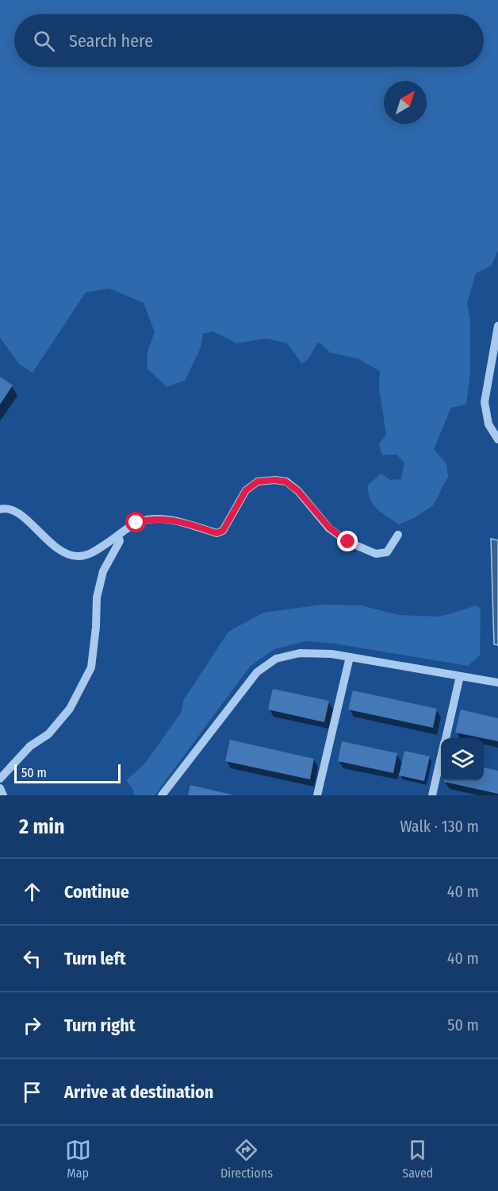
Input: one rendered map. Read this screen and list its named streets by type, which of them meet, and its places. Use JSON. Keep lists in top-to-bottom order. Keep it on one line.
{"scale_bar":"50 m","north":"top right","page":{"search":"Search here","scale":"50 m","heading":["2 min","Walk · 130 m"],"list":[["Continue","40 m"],["Turn left","40 m"],["Turn right","50 m"],"Arrive at destination"],"nav":["Map","Directions","Saved"]}}
